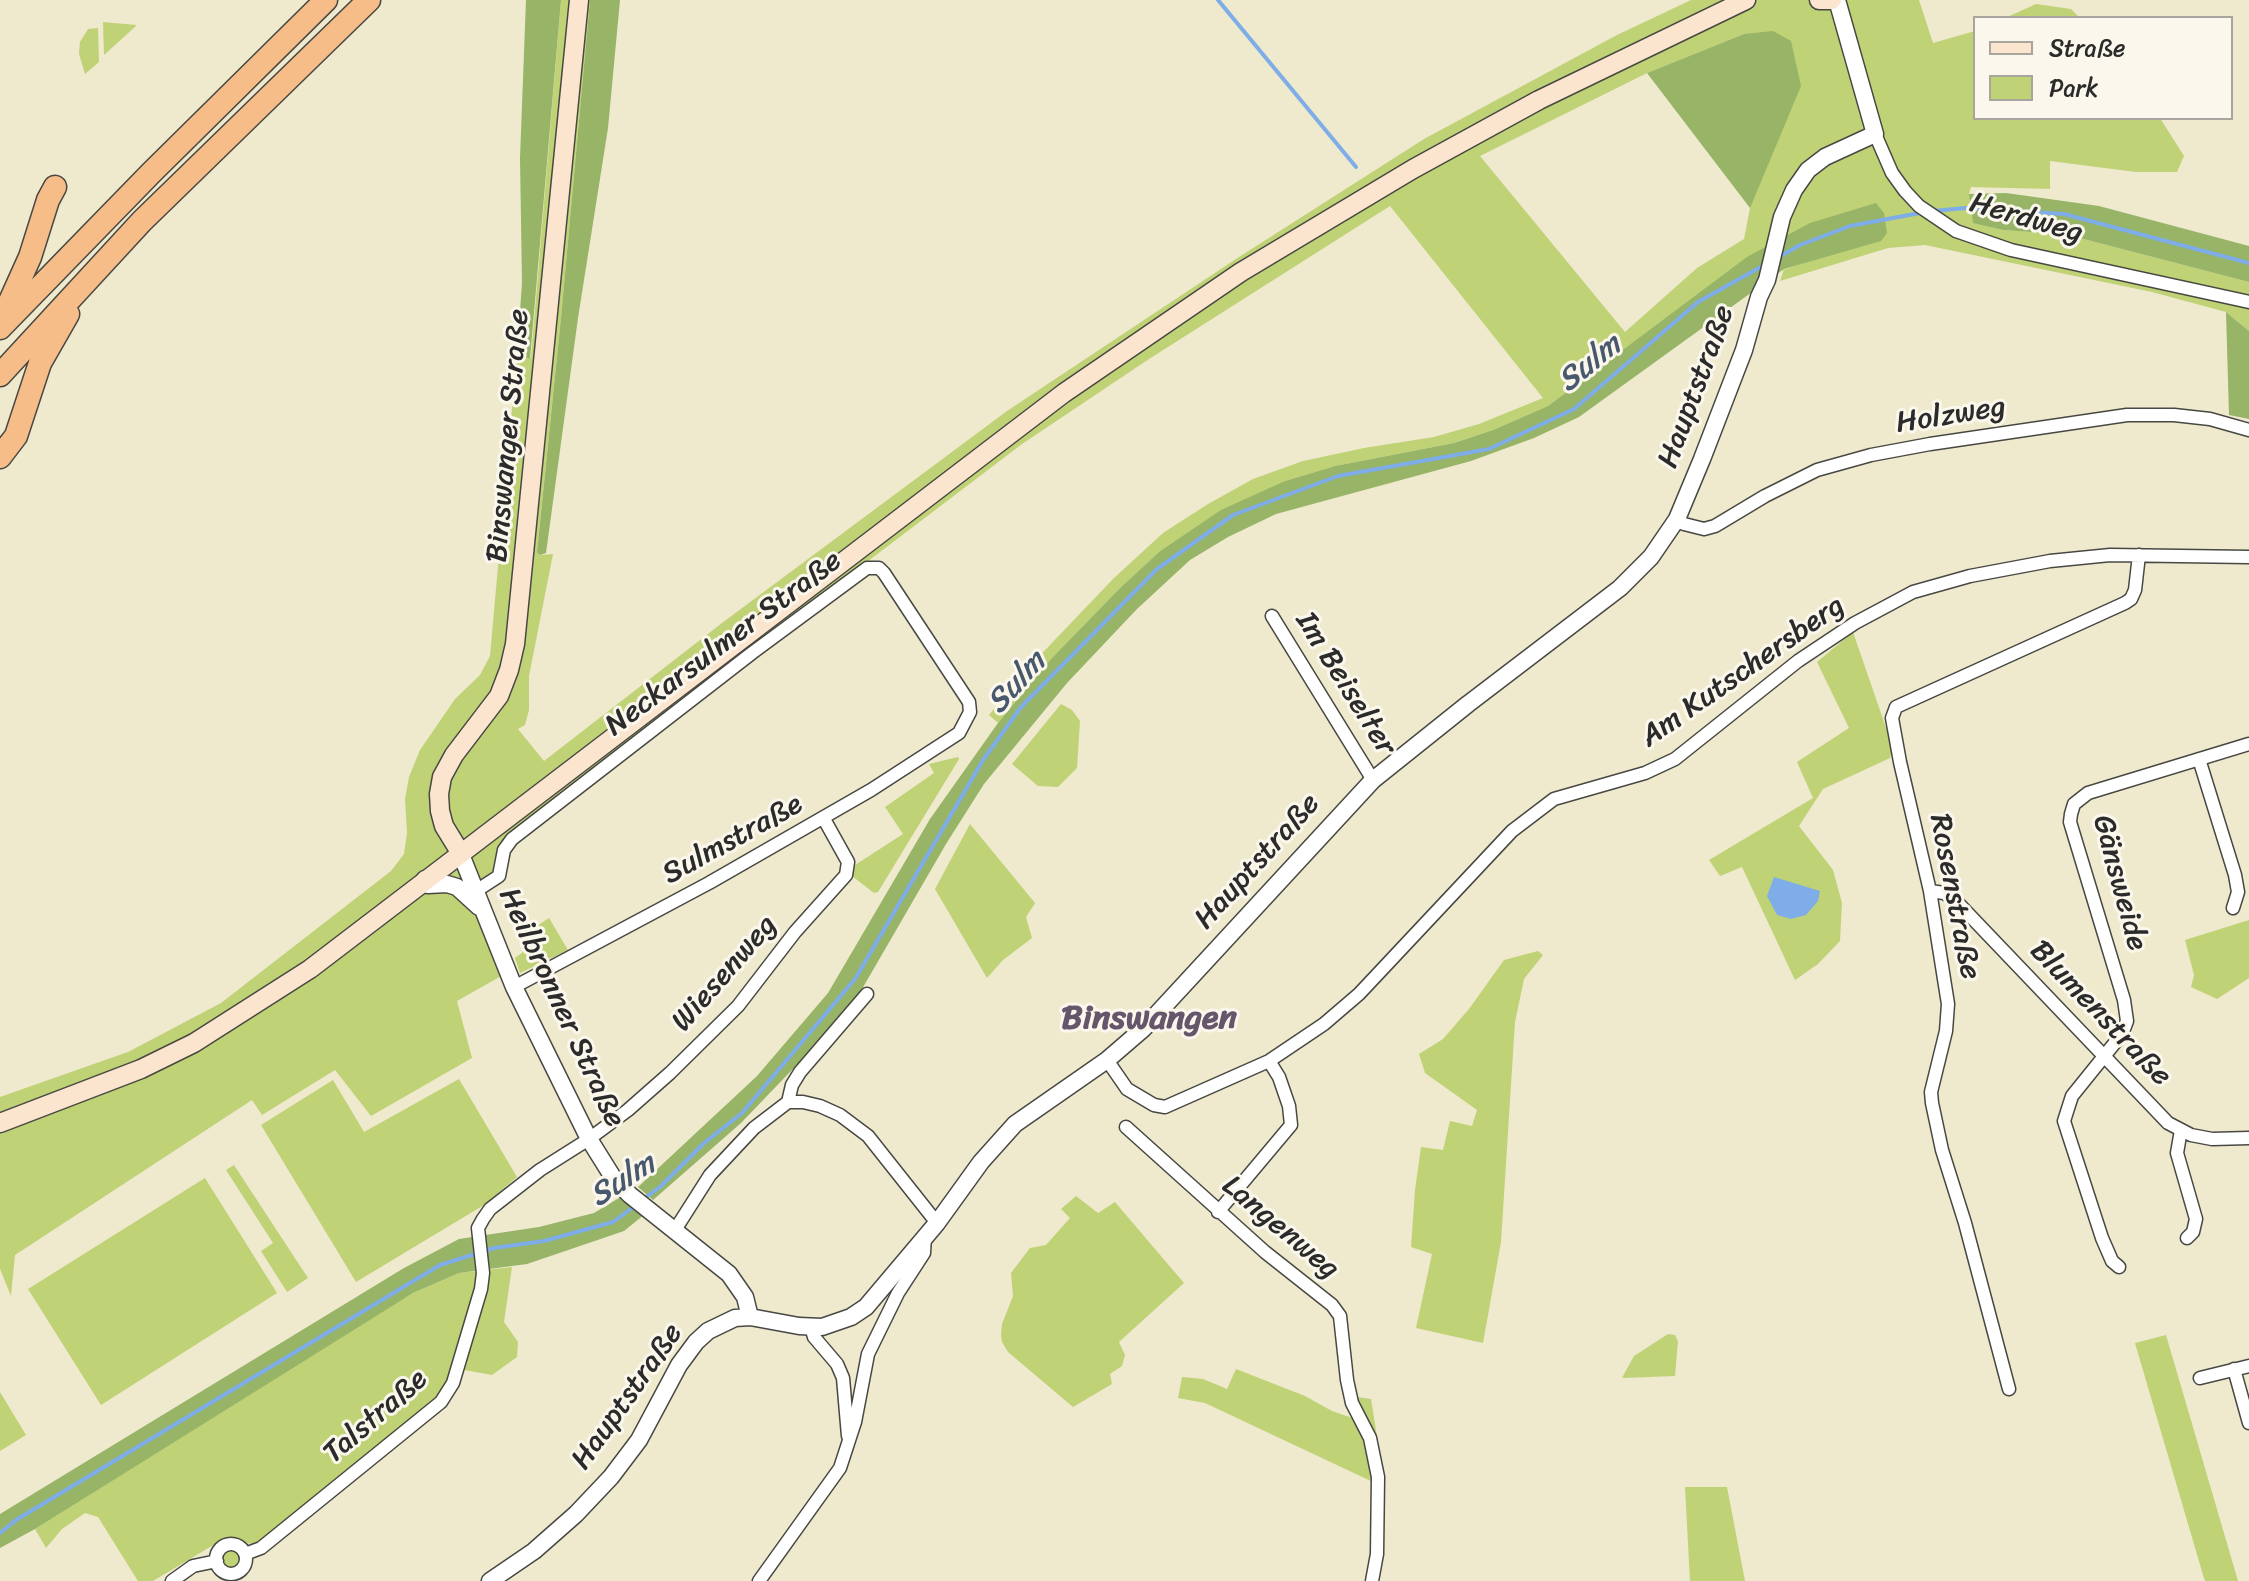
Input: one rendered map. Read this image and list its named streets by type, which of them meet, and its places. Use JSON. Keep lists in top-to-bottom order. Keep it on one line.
{"streets":{"main road":["Binswanger Straße"],"street":["Herdweg","Hauptstraße","Holzweg","Neckarsulmer Straße","Am Kutschersberg","Im Beiselter","Sulmstraße","Gänsweide","Rosenstraße","Wiesenweg","Heilbronner Straße","Blumenstraße","Langenweg","Talstraße"]},"crossings":[["Herdweg","Hauptstraße"],["Hauptstraße","Holzweg"],["Hauptstraße","Am Kutschersberg"],["Hauptstraße","Im Beiselter"],["Hauptstraße","Heilbronner Straße"],["Binswanger Straße","Heilbronner Straße"],["Neckarsulmer Straße","Sulmstraße"],["Neckarsulmer Straße","Heilbronner Straße"],["Am Kutschersberg","Rosenstraße"],["Sulmstraße","Wiesenweg"],["Sulmstraße","Heilbronner Straße"],["Gänsweide","Blumenstraße"],["Rosenstraße","Blumenstraße"],["Wiesenweg","Heilbronner Straße"],["Wiesenweg","Talstraße"],["Heilbronner Straße","Talstraße"]],"districts":["Binswangen"],"water":["Sulm"],"legend":["Straße","Park"]}
